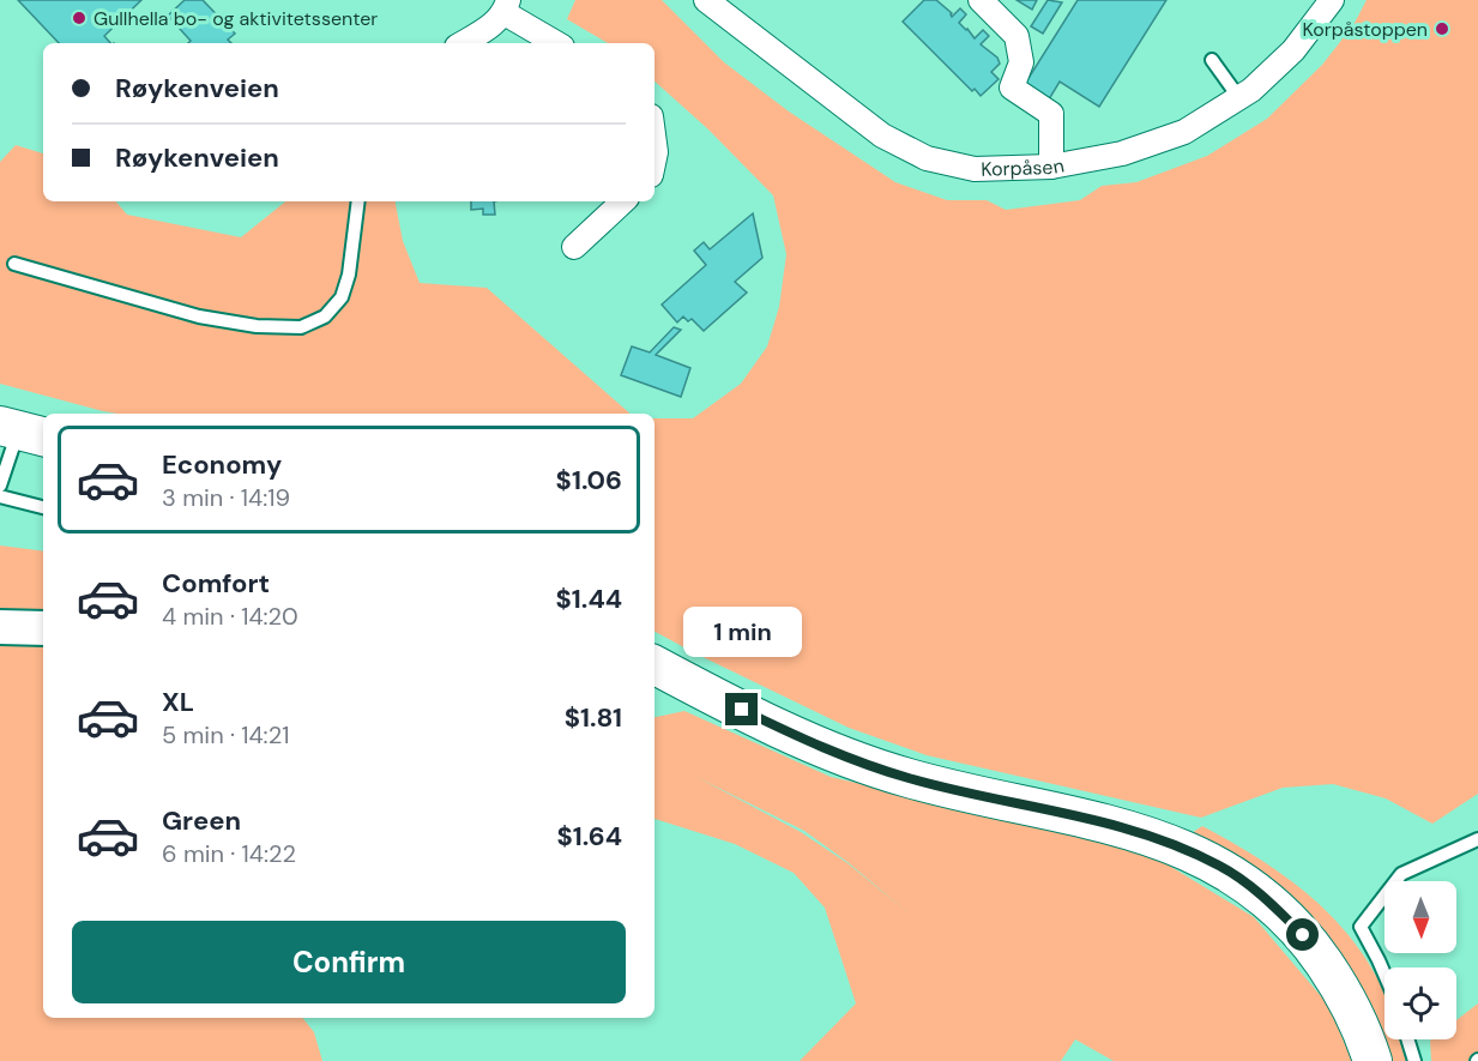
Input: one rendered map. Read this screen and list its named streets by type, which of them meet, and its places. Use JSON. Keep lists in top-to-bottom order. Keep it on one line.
{"streets":{"street":["Korpåsen"]},"places":["Gullhella bo- og aktivitetssenter","Korpåstoppen"],"north":"bottom","page":{"banner":["Røykenveien","Røykenveien"],"list":[{"name":"Economy","note":"3 min · 14:19","value":"$1.06"},{"name":"Comfort","note":"4 min · 14:20","value":"$1.44"},{"name":"XL","note":"5 min · 14:21","value":"$1.81"},{"name":"Green","note":"6 min · 14:22","value":"$1.64"}],"bubble":"1 min","buttons":"Confirm"}}
